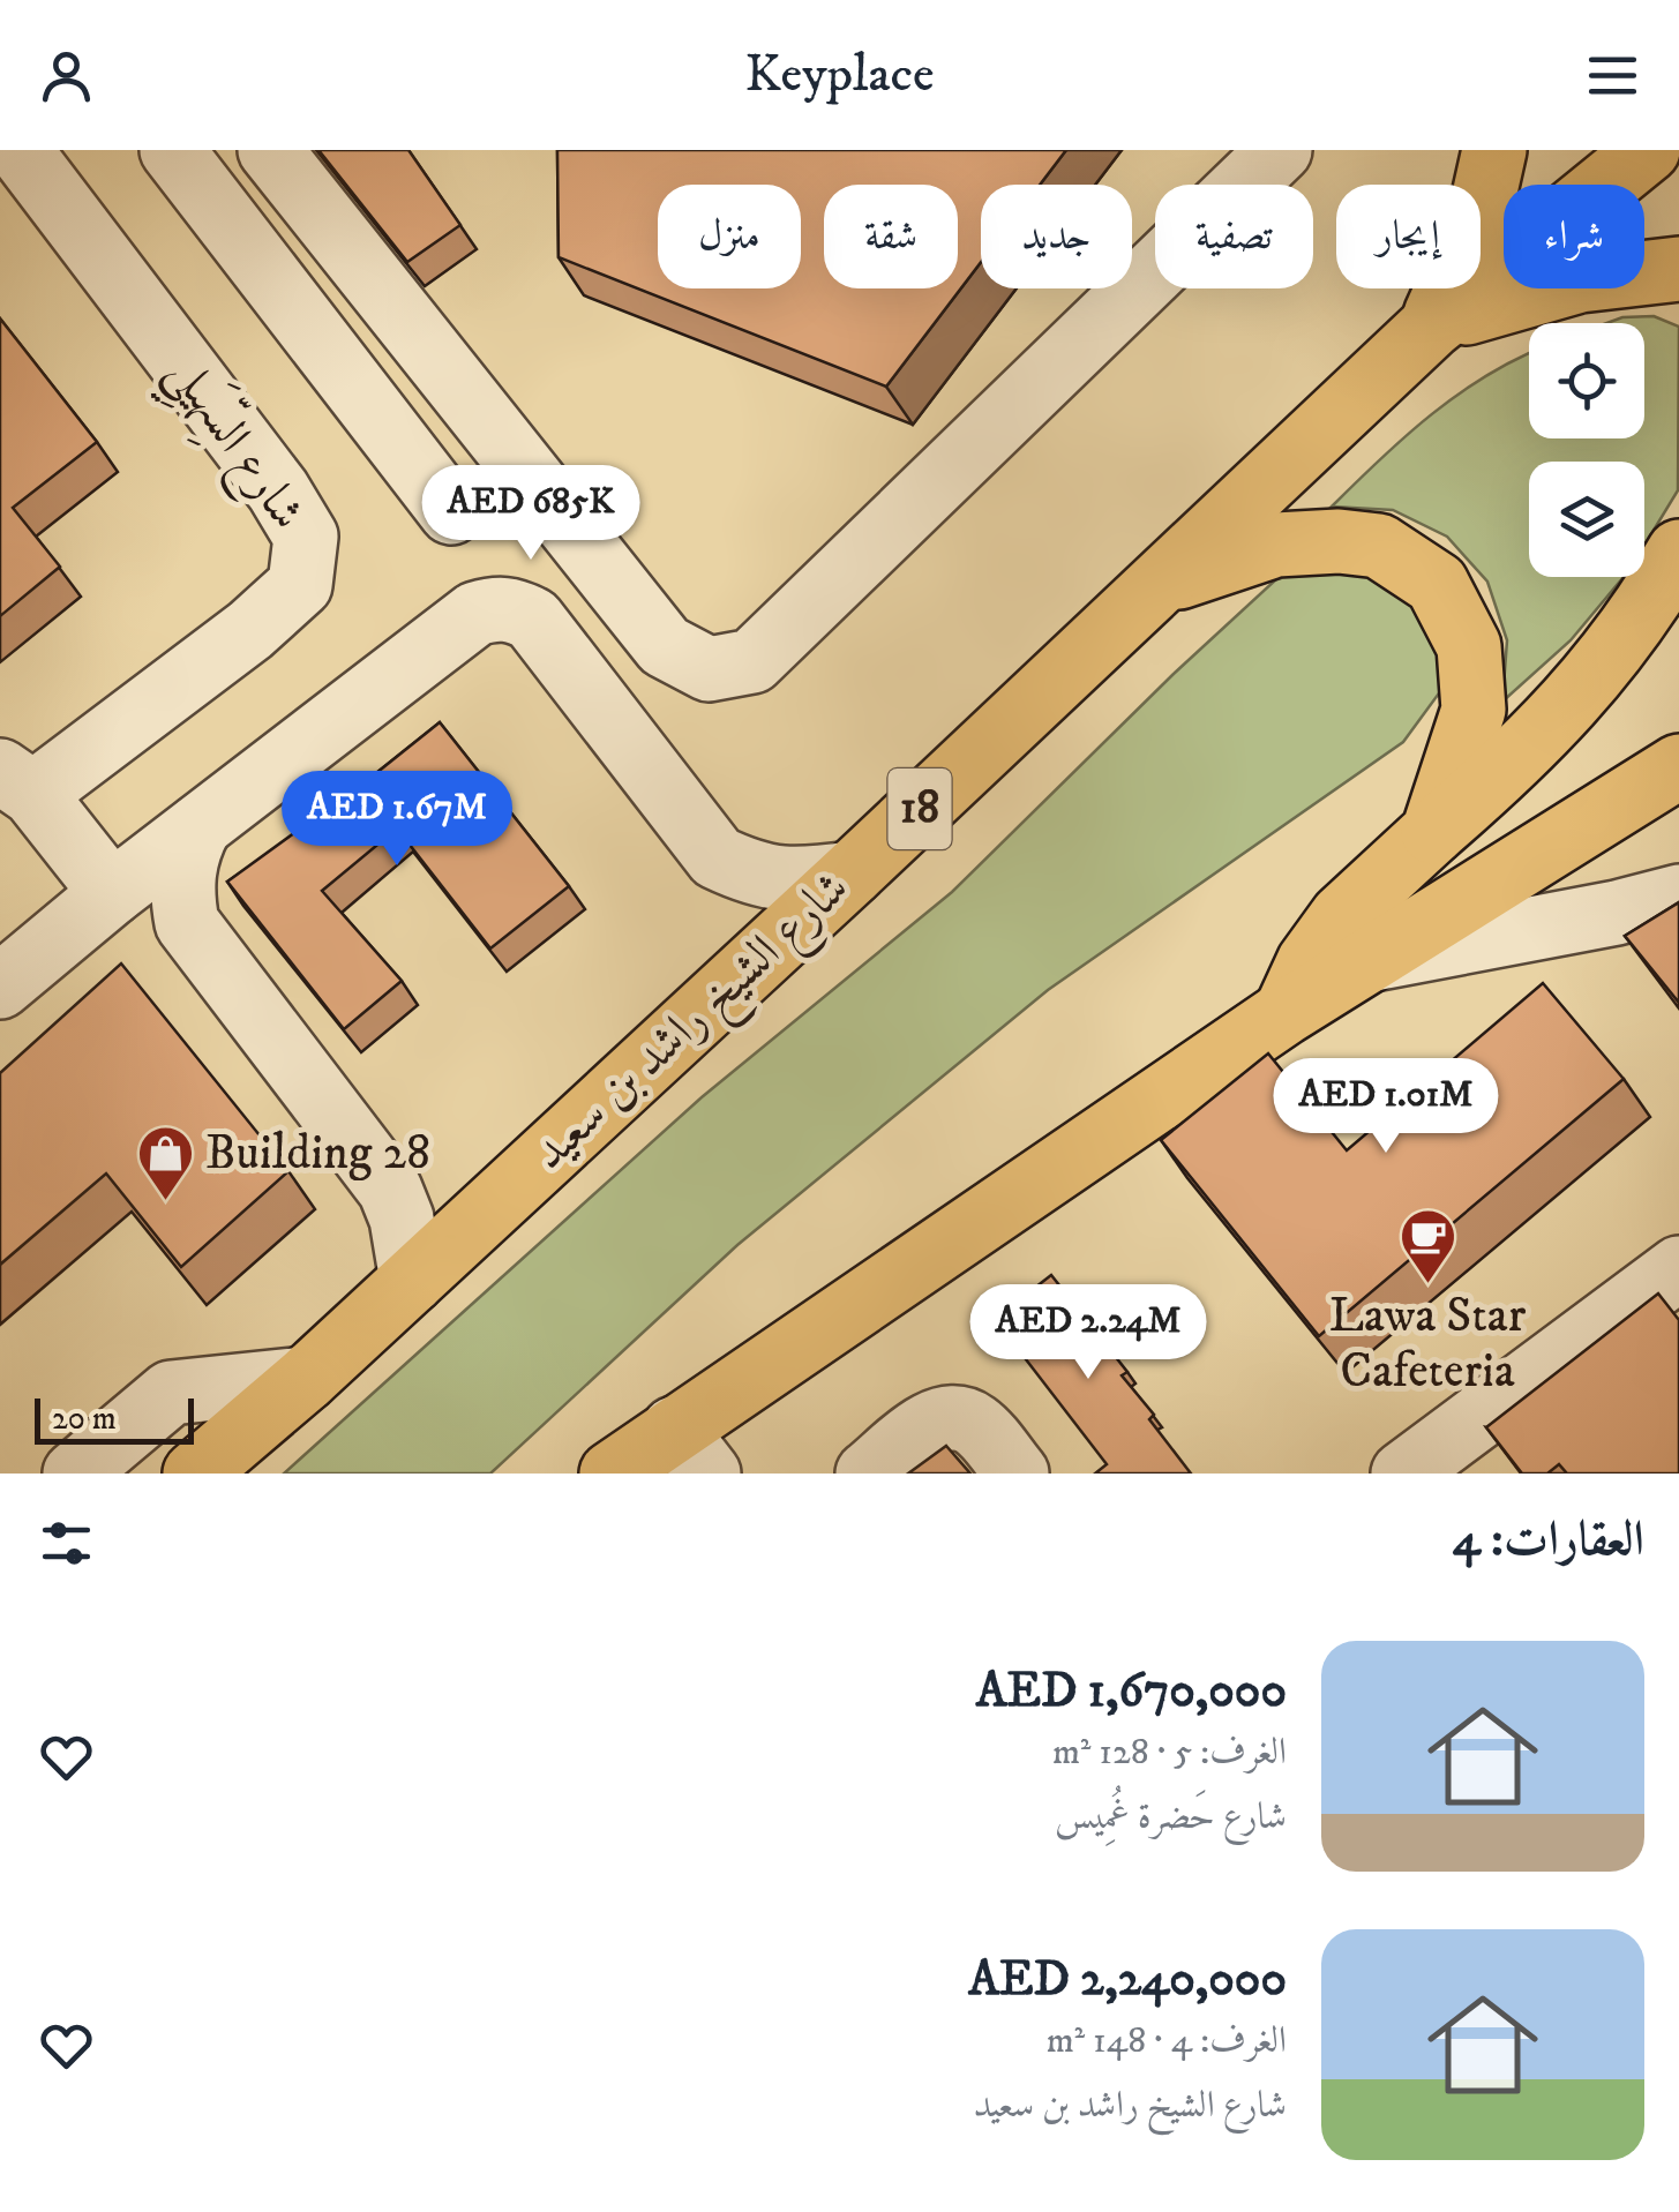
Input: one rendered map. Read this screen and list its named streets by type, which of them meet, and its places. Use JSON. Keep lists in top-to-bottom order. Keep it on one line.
{"streets":{"main road":["18","شارع الشيخ راشد بن سعيد"],"street":["شارع السِّهَيلِي"]},"places":{"shop":["Building 28"],"cafe":["Lawa Star Cafeteria"]},"scale_bar":"20 m","page":{"header":"Keyplace","chip":["شراء","إيجار","تصفية","جديد","شقة","منزل"],"price":["AED 685K","AED 1.67M","AED 1.01M","AED 2.24M"],"scale":"20 m","heading":"العقارات: 4","list":[{"name":"AED 1,670,000","note":"الغرف: 5 · 128 m² · شارع حَضرة غُمِيس"},{"name":"AED 2,240,000","note":"الغرف: 4 · 148 m² · شارع الشيخ راشد بن سعيد"}]}}
